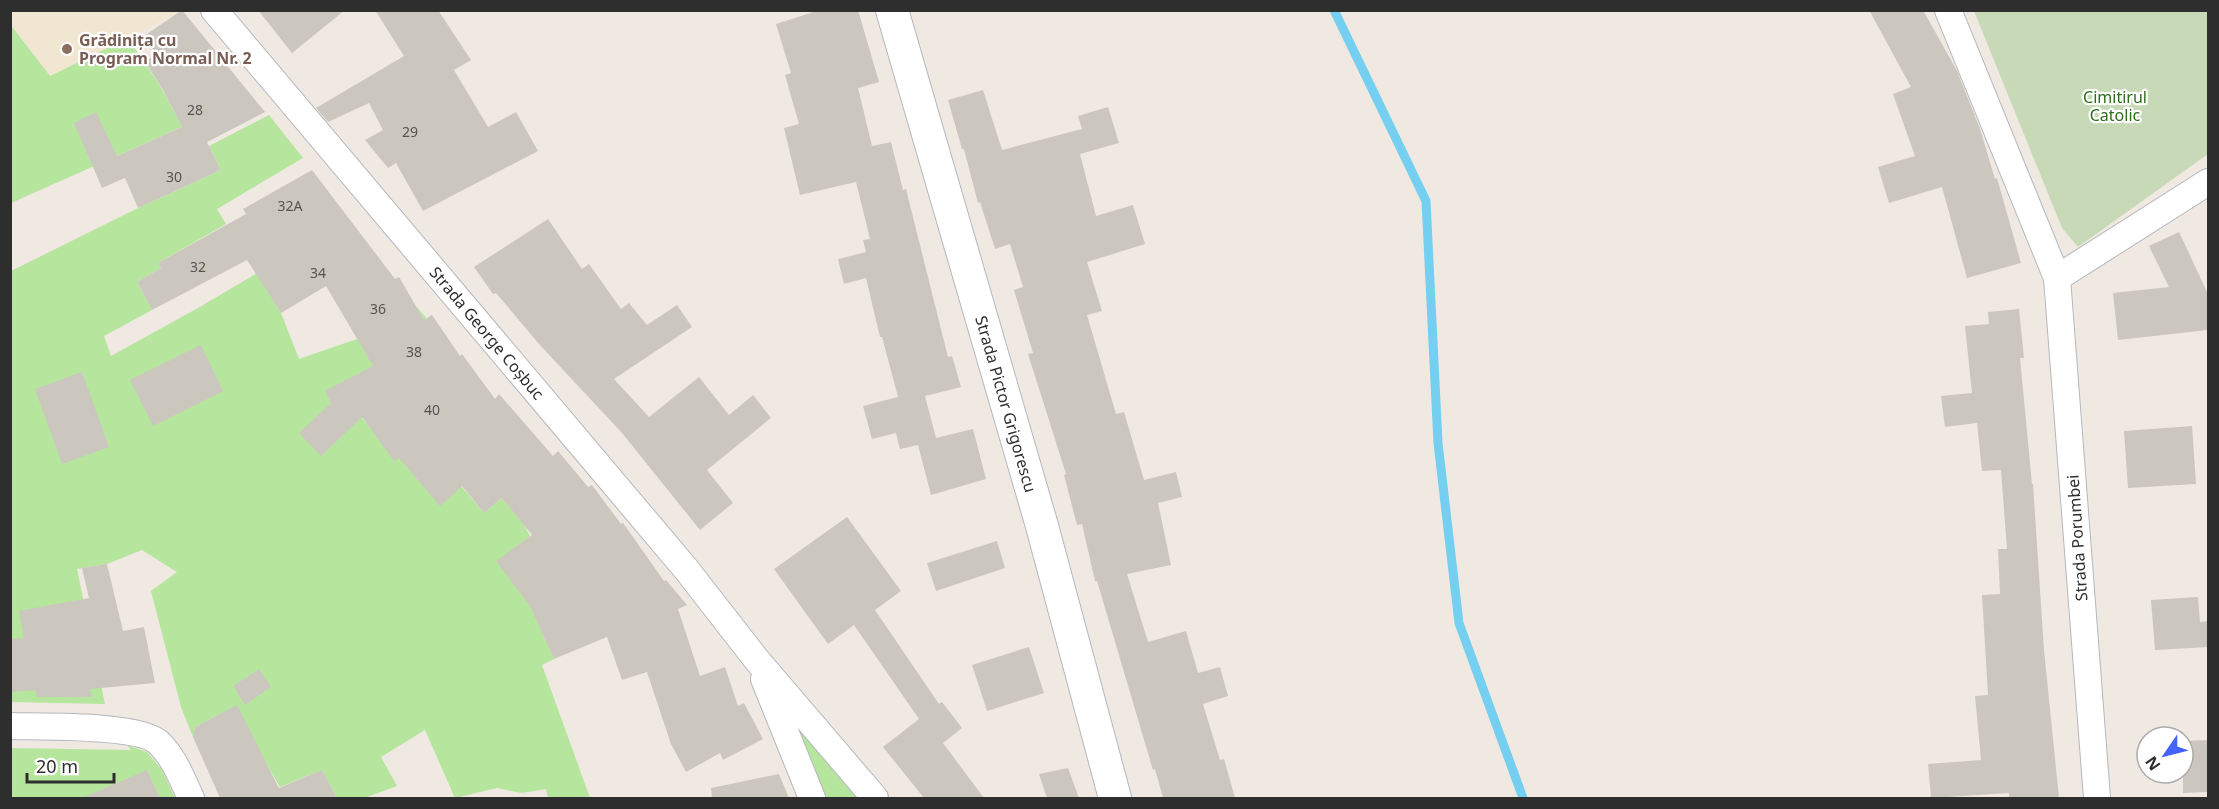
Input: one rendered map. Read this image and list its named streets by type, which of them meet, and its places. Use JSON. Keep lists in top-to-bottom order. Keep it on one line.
{"streets":{"street":["Strada George Coșbuc","Strada Pictor Grigorescu","Strada Porumbei"]},"parks":["Cimitirul Catolic"],"places":["Grădinița cu Program Normal Nr. 2"],"house_numbers":["28","29","30","32A","32","34","36","38","40"],"scale_bar":"20 m","north":"bottom left"}
